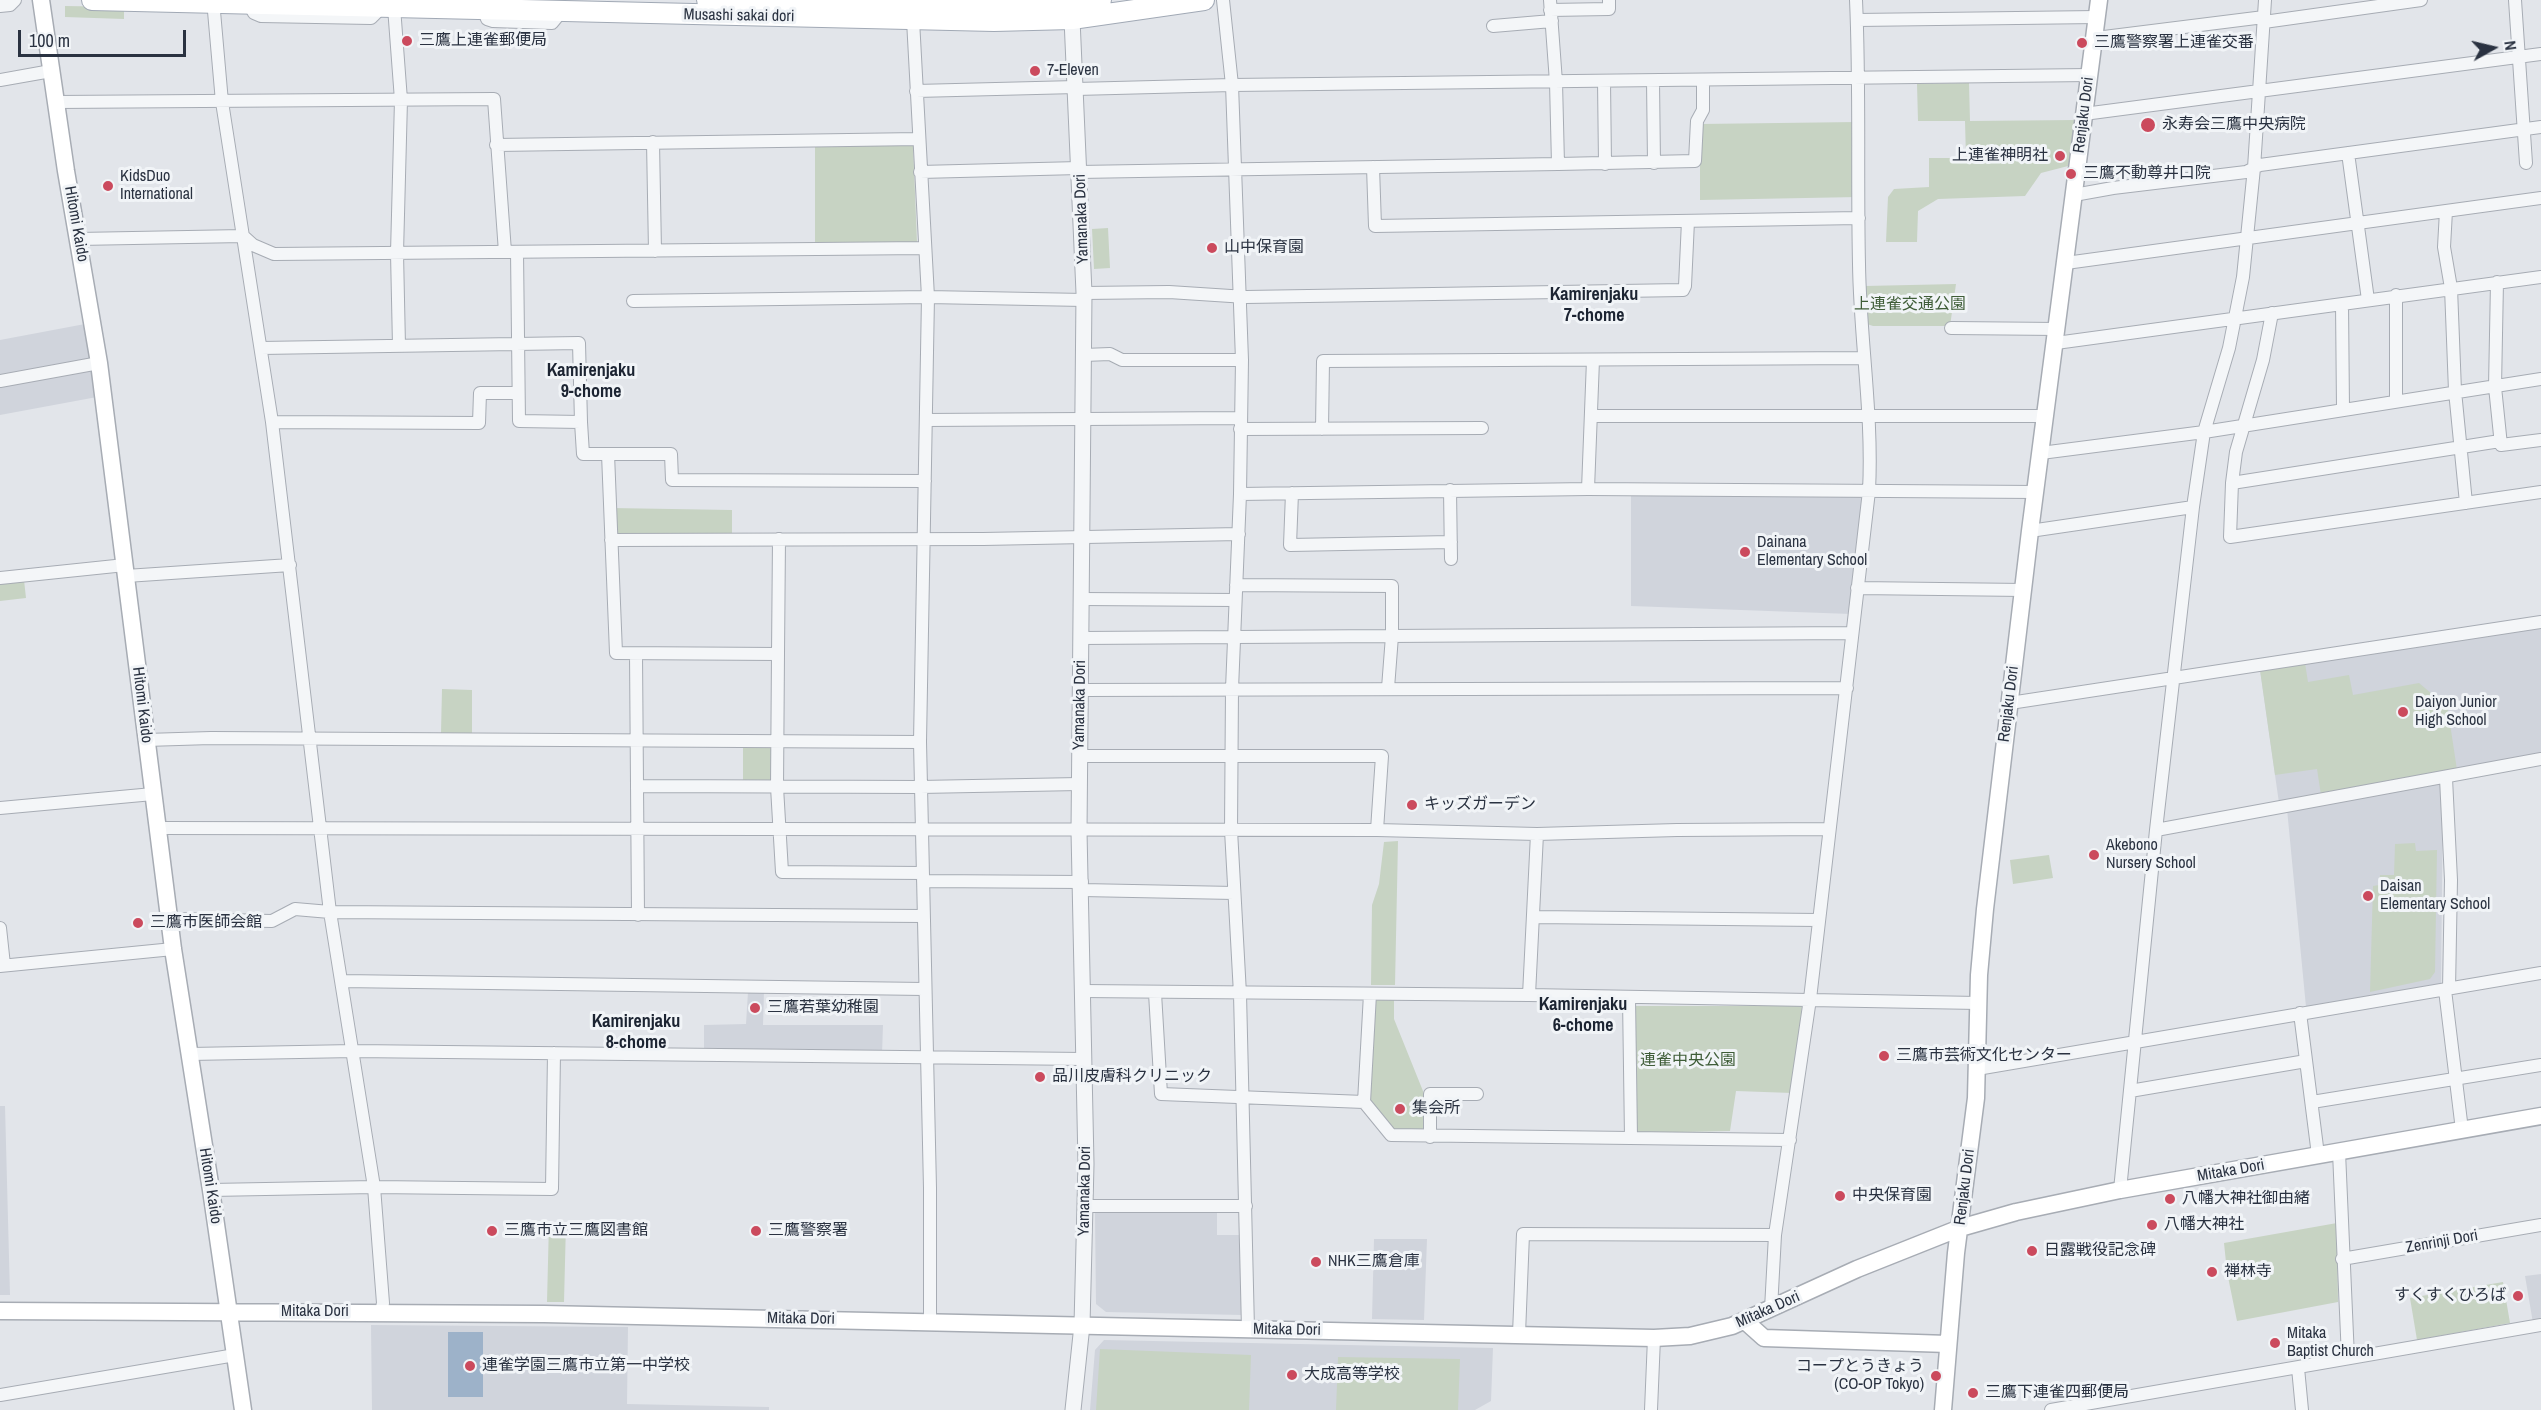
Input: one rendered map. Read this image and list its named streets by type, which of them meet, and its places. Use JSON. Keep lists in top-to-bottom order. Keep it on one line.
{"streets":{"main road":["Musashi sakai dori","Renjaku Dori","Hitomi Kaido","Mitaka Dori"],"street":["Yamanaka Dori","Zenrinji Dori"]},"crossings":[["Musashi sakai dori","Yamanaka Dori"],["Renjaku Dori","Mitaka Dori"],["Yamanaka Dori","Mitaka Dori"],["Hitomi Kaido","Mitaka Dori"]],"districts":["Kamirenjaku 7-chome","Kamirenjaku 9-chome","Kamirenjaku 6-chome","Kamirenjaku 8-chome"],"parks":["上連雀交通公園","連雀中央公園"],"places":["三鷹上連雀郵便局","三鷹警察署上連雀交番","7-Eleven","永寿会三鷹中央病院","上連雀神明社","三鷹不動尊井口院","KidsDuo International","山中保育園","Dainana Elementary School","Daiyon Junior High School","キッズガーデン","Akebono Nursery School","Daisan Elementary School","三鷹市医師会館","三鷹若葉幼稚園","三鷹市芸術文化センター","品川皮膚科クリニック","集会所","中央保育園","八幡大神社御由緒","八幡大神社","三鷹市立三鷹図書館","三鷹警察署","日露戦役記念碑","NHK三鷹倉庫","禅林寺","すくすくひろば","Mitaka Baptist Church","連雀学園三鷹市立第一中学校","大成高等学校","コープとうきょう (CO-OP Tokyo)","三鷹下連雀四郵便局"],"scale_bar":"100 m","north":"right"}
